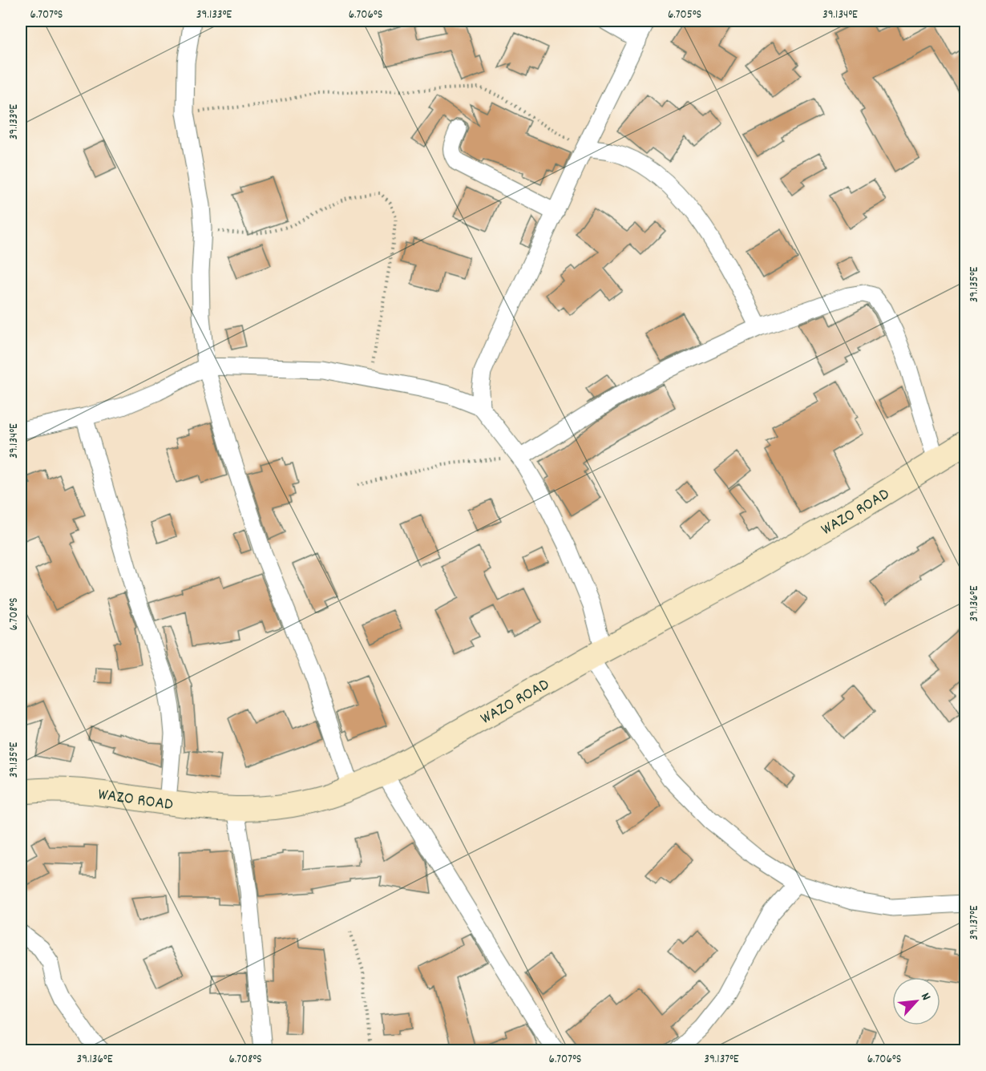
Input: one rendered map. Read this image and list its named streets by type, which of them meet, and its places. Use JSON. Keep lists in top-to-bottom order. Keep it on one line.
{"streets":{"main road":["WAZO ROAD"]},"north":"top right","coordinates":["6.707°S","39.133°E","6.706°S","6.705°S","39.134°E","39.135°E","39.136°E","6.708°S","39.137°E"]}
